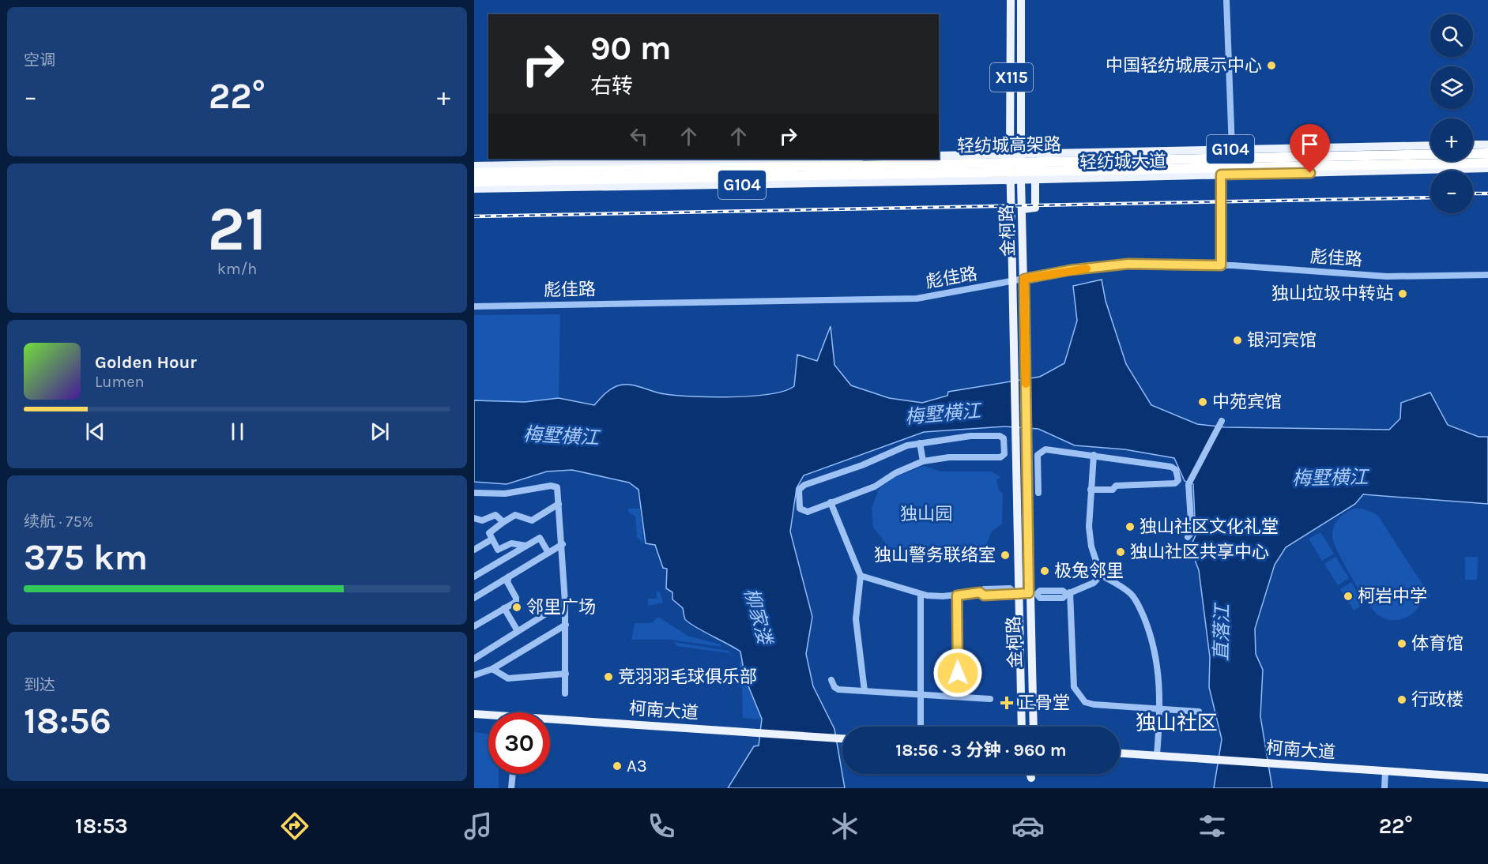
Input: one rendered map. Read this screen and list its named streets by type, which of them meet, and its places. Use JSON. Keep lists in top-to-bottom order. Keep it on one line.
{"streets":{"highway":["轻纺城高架路"],"main road":["X115","G104","轻纺城大道","金柯路","柯南大道"],"street":["彪佳路"]},"crossings":[["X115","轻纺城大道"],["X115","金柯路"],["轻纺城大道","金柯路"],["金柯路","彪佳路"]],"districts":["独山社区"],"water":["梅墅横江","柳家溇","直落江"],"parks":["独山园"],"places":{"other":["中国轻纺城展示中心","独山垃圾中转站","银河宾馆","中苑宾馆","独山社区文化礼堂","独山社区共享中心","独山警务联络室","极兔邻里","柯岩中学","邻里广场","体育馆","竞羽羽毛球俱乐部","行政楼","A3"],"health":["正骨堂"]},"page":{"tile":["空调",["21","km/h"],["续航 · 75%","375 km"],["到达","18:56"]],"map_buttons":["+","−"],"turn":["90 m","右转"],"heat":["−","22°","+"],"song":["Golden Hour","Lumen"],"limit":"30","trip":"18:56 · 3 分钟 · 960 m","tabs":["18:53","22°"]}}
